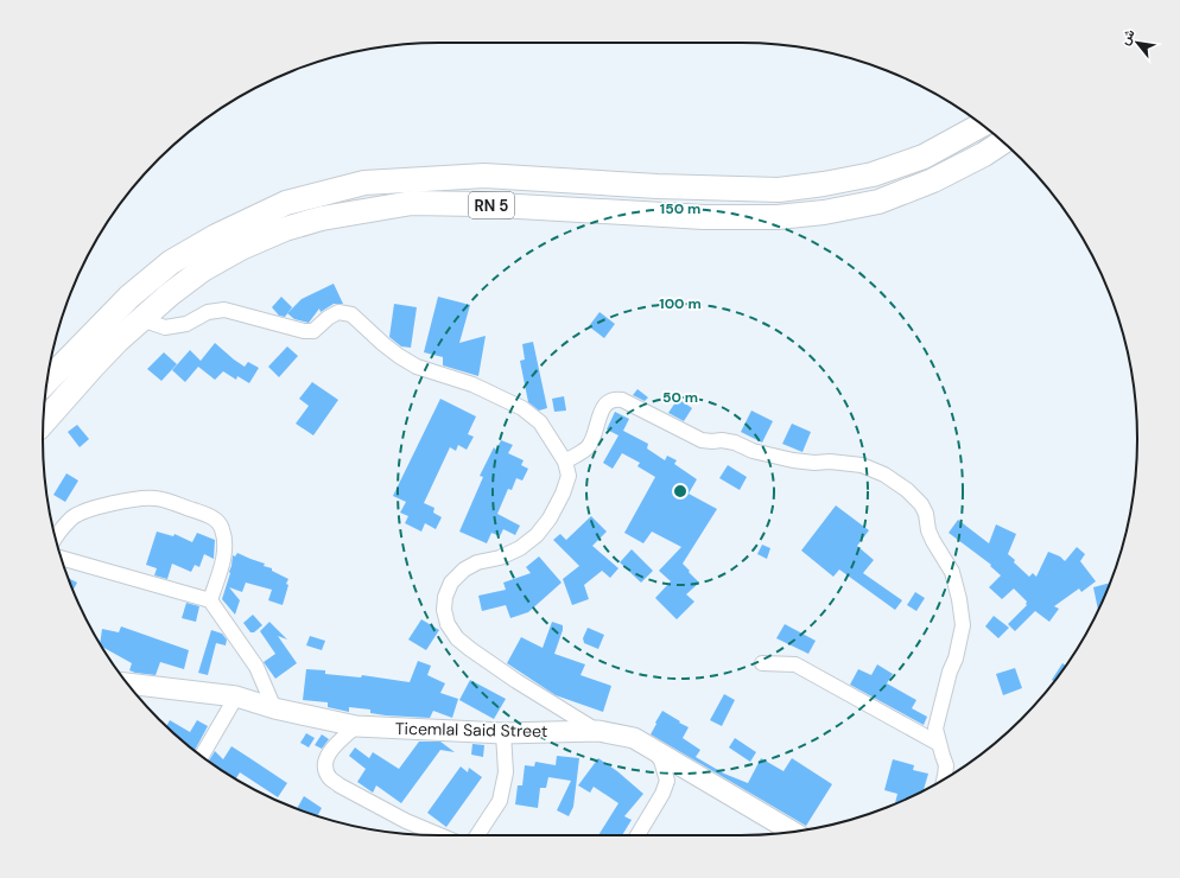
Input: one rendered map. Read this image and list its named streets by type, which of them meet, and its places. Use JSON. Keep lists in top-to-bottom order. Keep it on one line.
{"streets":{"highway":["RN 5"],"main road":["Ticemlal Said Street"]},"north":"top left","rings":["150 m","100 m","50 m"]}
